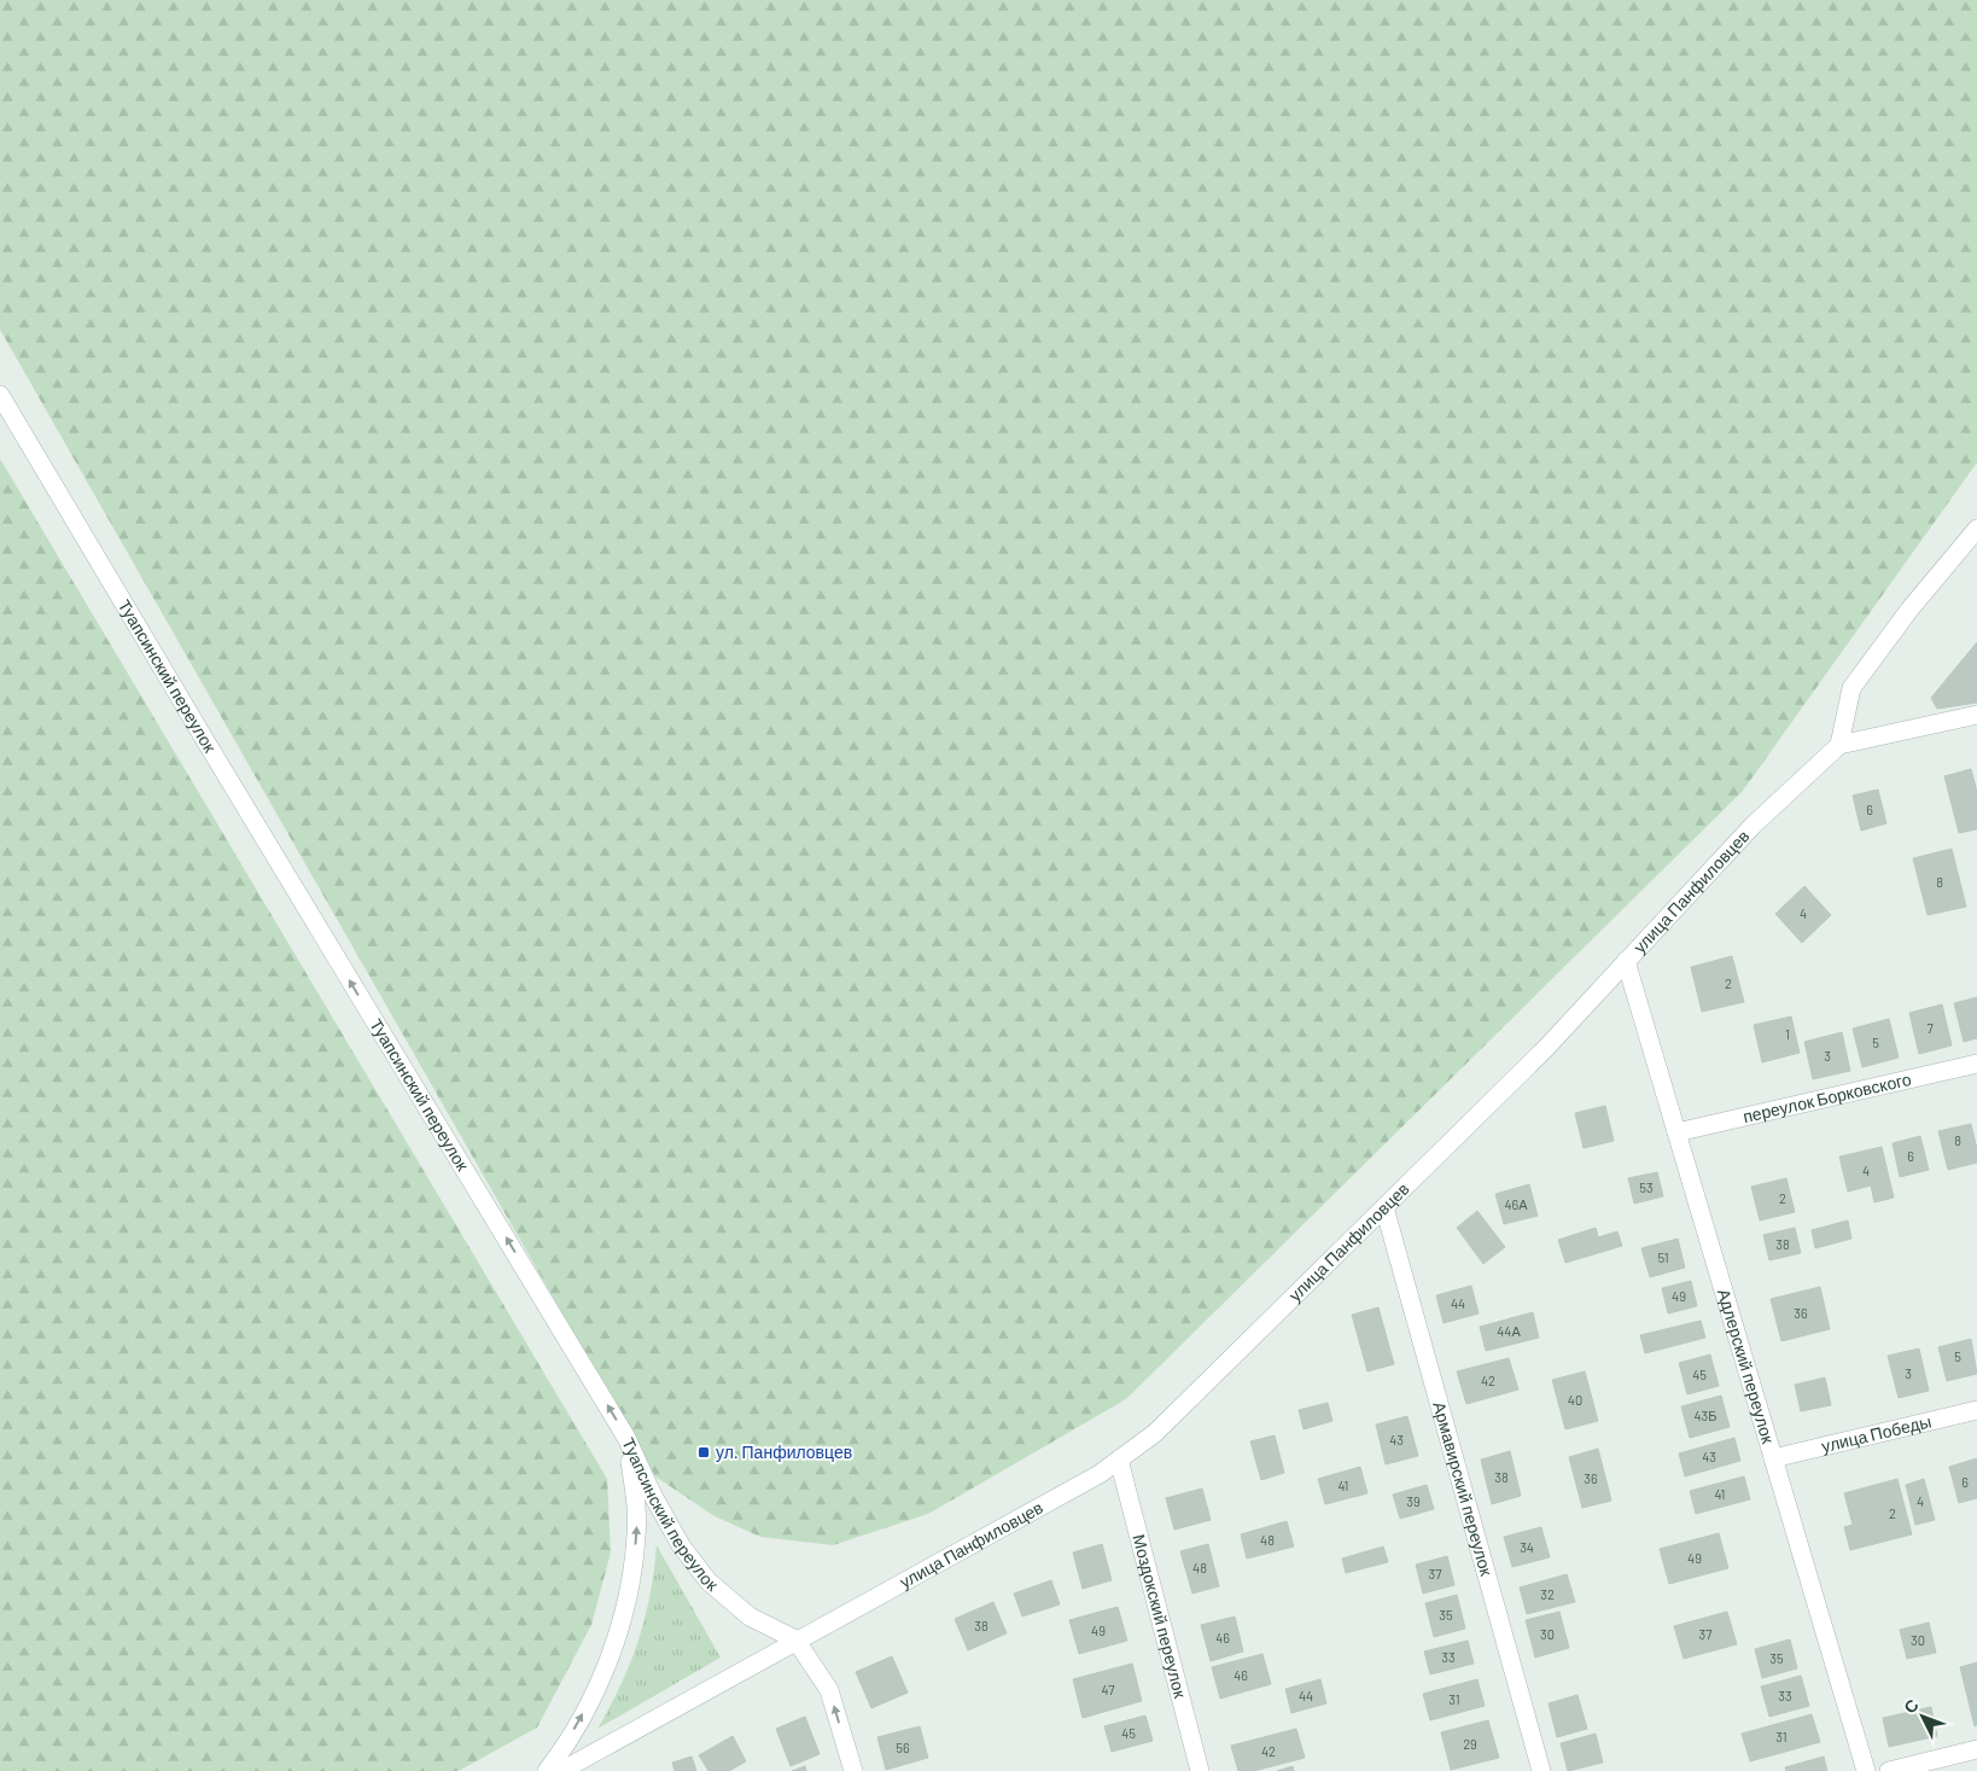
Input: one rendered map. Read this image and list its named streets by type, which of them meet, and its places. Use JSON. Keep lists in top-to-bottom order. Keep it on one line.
{"streets":{"street":["Туапсинский переулок","улица Панфиловцев","переулок Борковского","Адлерский переулок","улица Победы","Армавирский переулок","Моздокский переулок"]},"crossings":[["Туапсинский переулок","улица Панфиловцев"],["улица Панфиловцев","Адлерский переулок"],["улица Панфиловцев","Армавирский переулок"],["улица Панфиловцев","Моздокский переулок"],["переулок Борковского","Адлерский переулок"],["Адлерский переулок","улица Победы"]],"one_way":["Туапсинский переулок"],"places":{"transit":["ул. Панфиловцев"]},"house_numbers":["6","8","4","2","7","1","5","3","8","6","4","53","2","46А","38","51","49","44","36","44А","5","3","45","42","40","43Б","43","43","38","36","6","41","41","39","4","2","48","34","49","48","37","32","35","38","49","30","37","46","30","33","35","46","47","44","33","31","45","31","29","56","42"],"north":"top left"}
